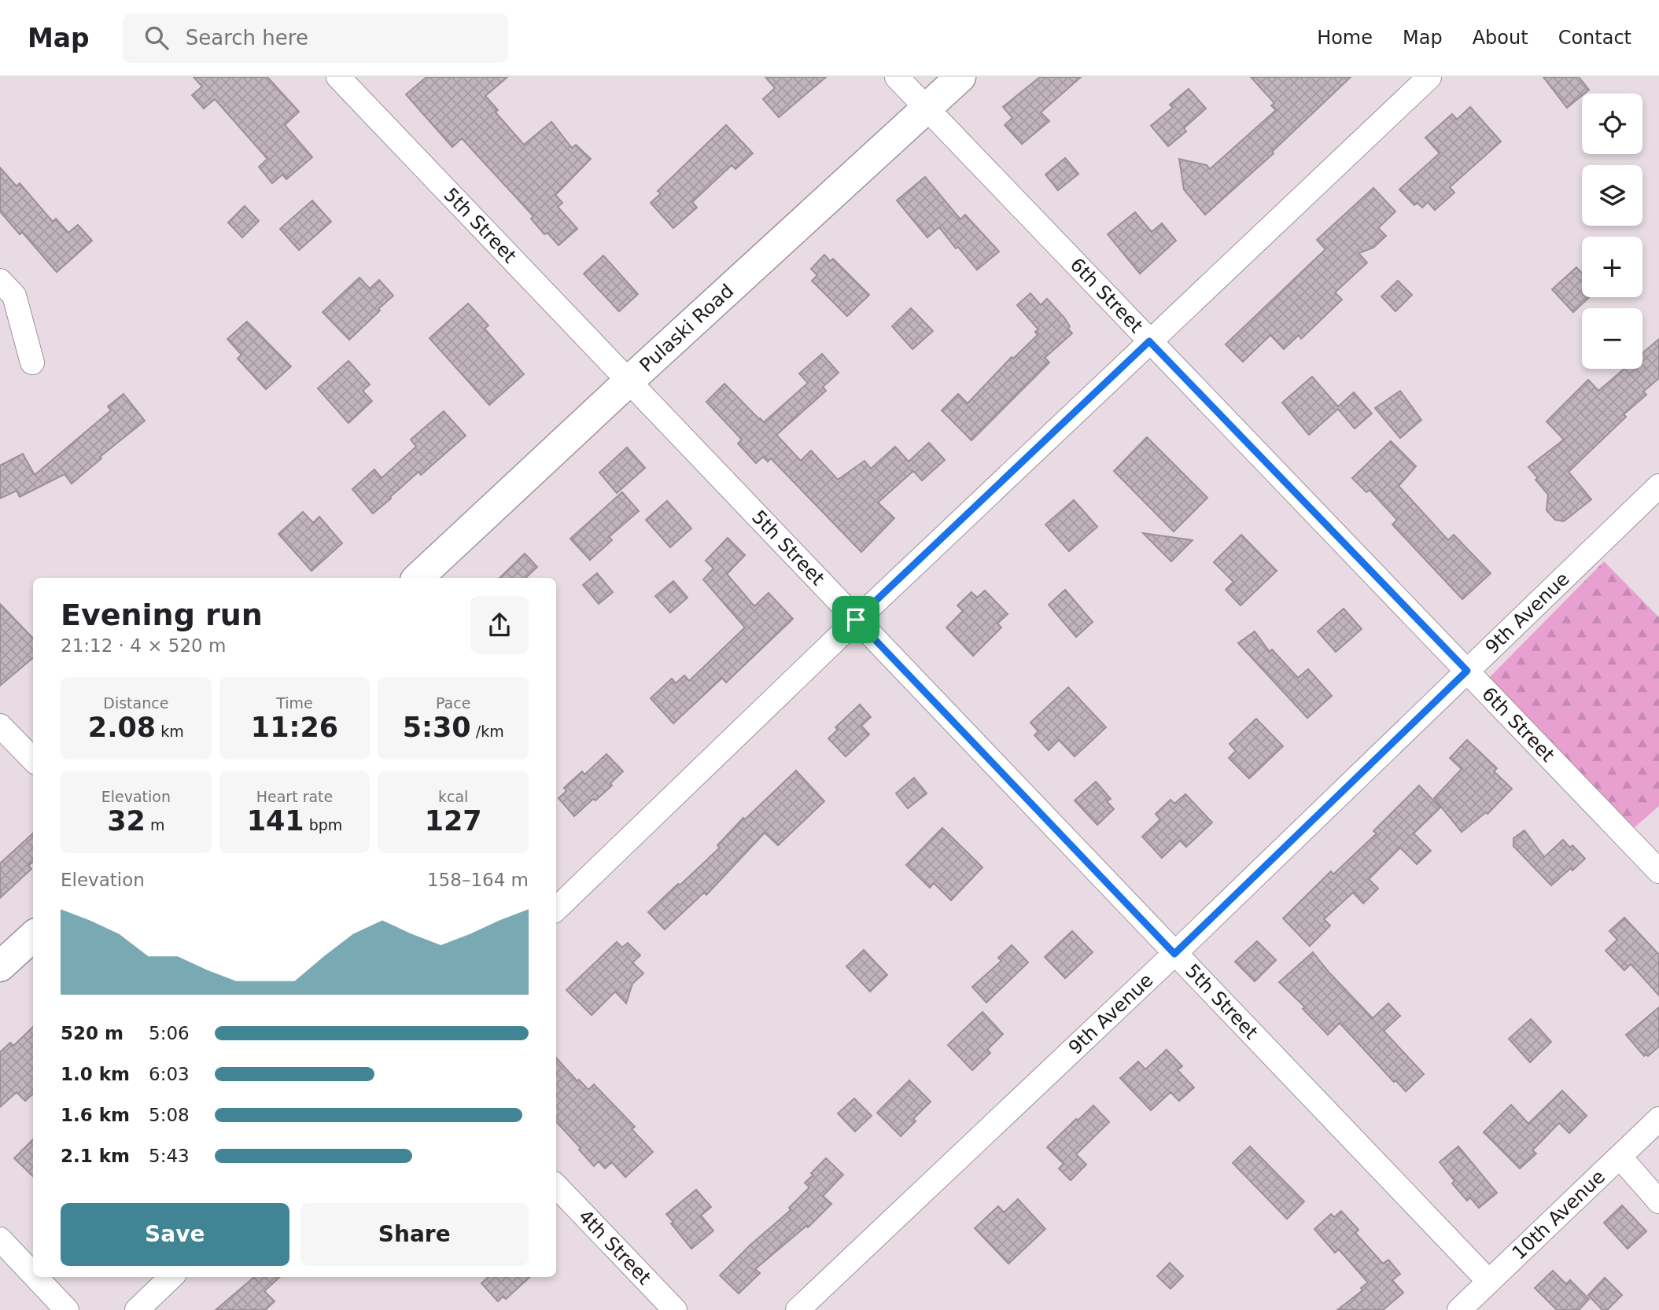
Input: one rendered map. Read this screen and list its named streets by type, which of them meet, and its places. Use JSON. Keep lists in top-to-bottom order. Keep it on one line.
{"streets":{"main road":["Pulaski Road"],"street":["5th Street","6th Street","9th Avenue","10th Avenue","4th Street"]},"crossings":[["5th Street","Pulaski Road"],["5th Street","9th Avenue"],["5th Street","10th Avenue"],["6th Street","Pulaski Road"],["6th Street","9th Avenue"]],"page":{"header":"Map","search":"Search here","nav":["Home","Map","About","Contact"],"map_buttons":["+","−"],"heading":["Evening run","21:12 · 4 × 520 m"],"stats":[["Distance","2.08 km"],["Time","11:26"],["Pace","5:30 /km"],["Elevation","32 m"],["Heart rate","141 bpm"],["kcal","127"]],"chart":["Elevation","158–164 m"],"list":[{"name":"520 m","note":"5:06"},{"name":"1.0 km","note":"6:03"},{"name":"1.6 km","note":"5:08"},{"name":"2.1 km","note":"5:43"}],"buttons":["Save","Share"]}}
